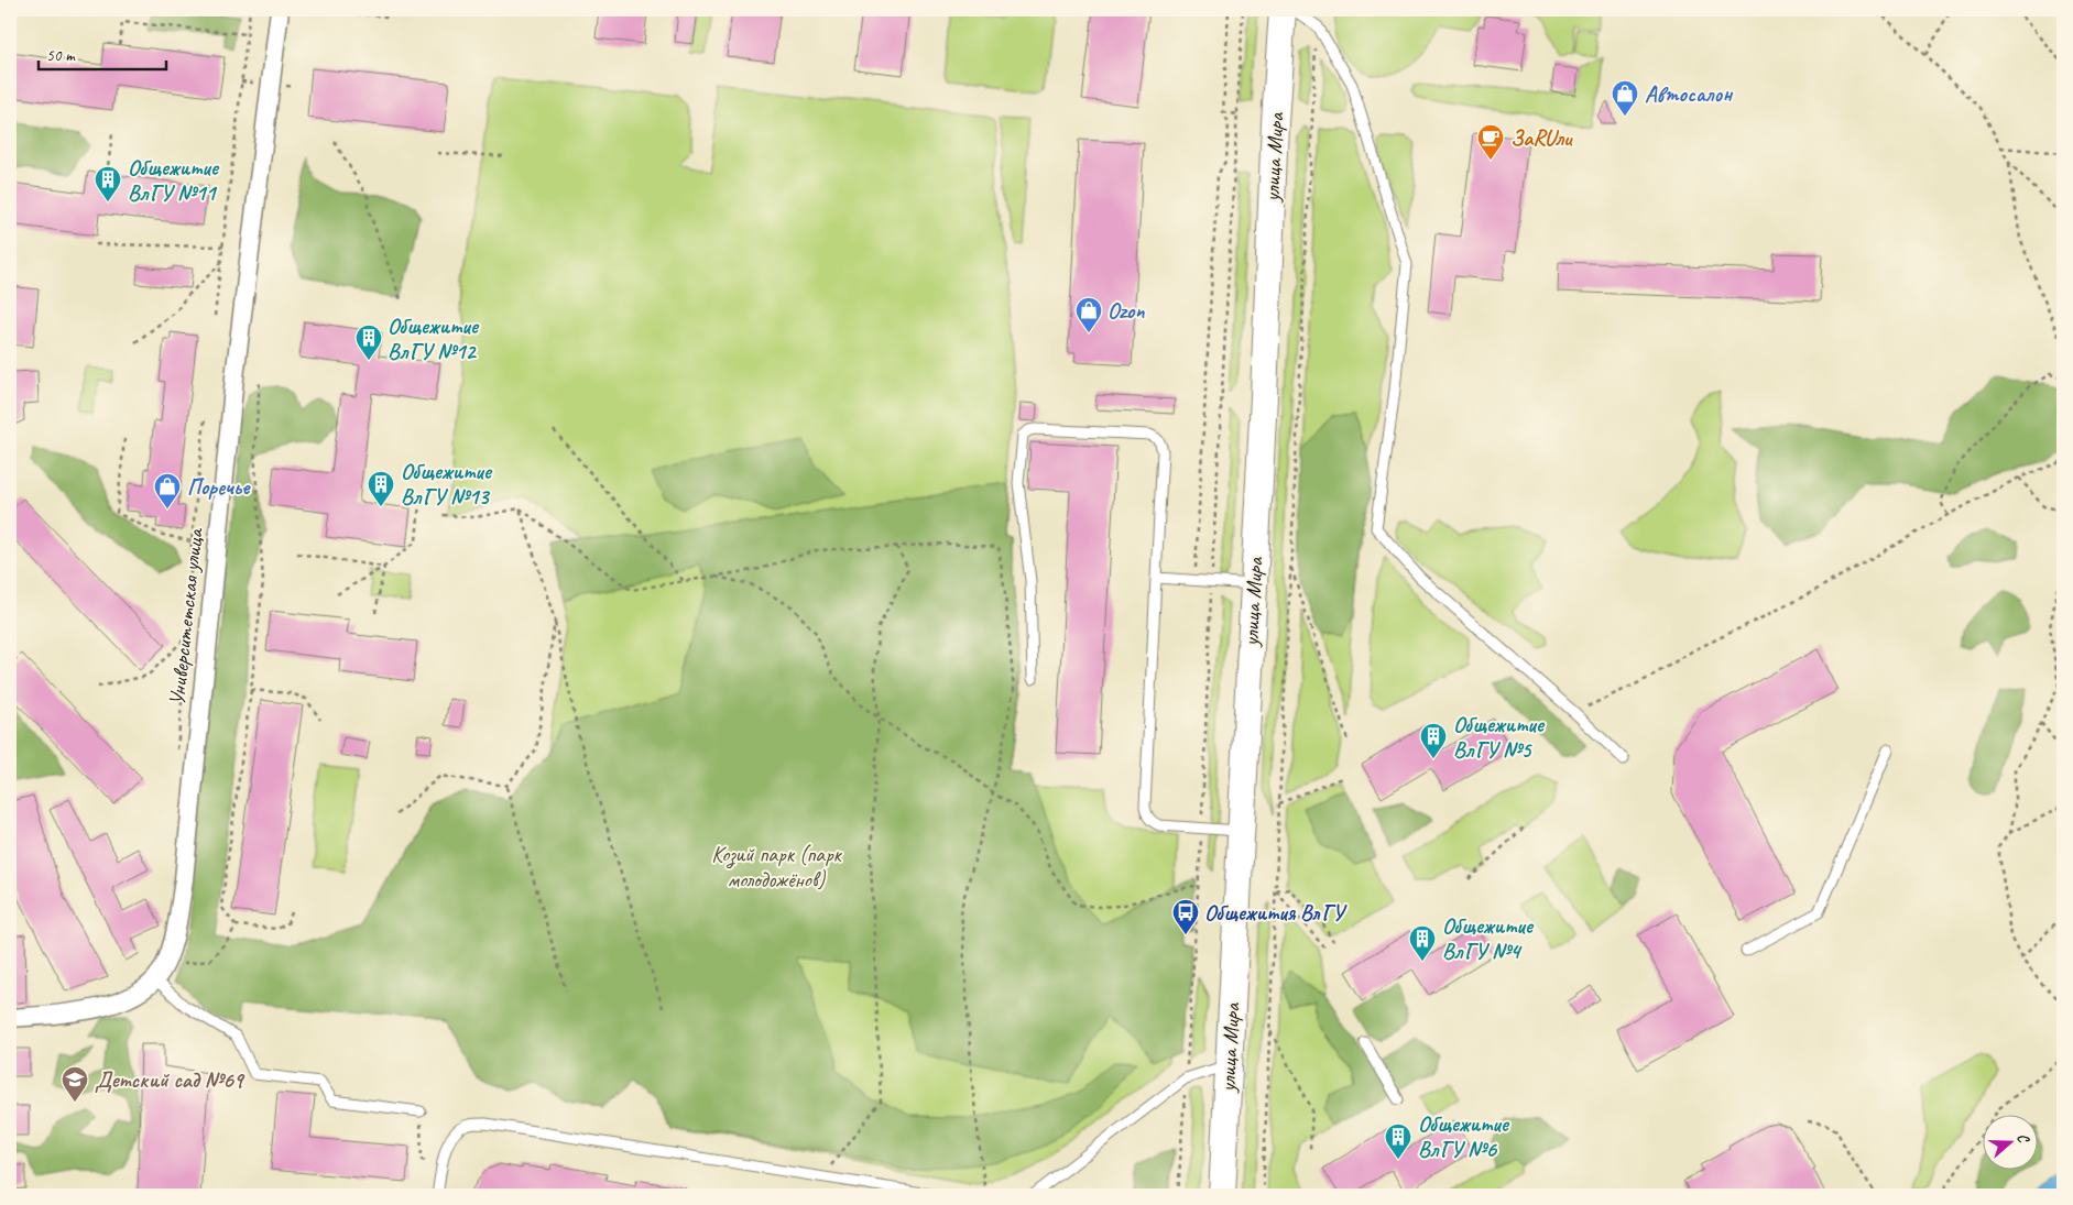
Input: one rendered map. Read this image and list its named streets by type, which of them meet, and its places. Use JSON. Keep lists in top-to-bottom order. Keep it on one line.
{"streets":{"main road":["улица Мира"],"street":["Университетская улица"]},"parks":["Козий парк (парк молодожёнов)"],"places":{"shop":["Автосалон","Ozon","Поречье"],"cafe":["ЗаRUли"],"building":["Общежитие ВлГУ №11","Общежитие ВлГУ №12","Общежитие ВлГУ №13","Общежитие ВлГУ №5","Общежитие ВлГУ №4","Общежитие ВлГУ №6"],"bus stop":["Общежития ВлГУ"],"school or university":["Детский сад №69"]},"scale_bar":"50 m","north":"right"}
